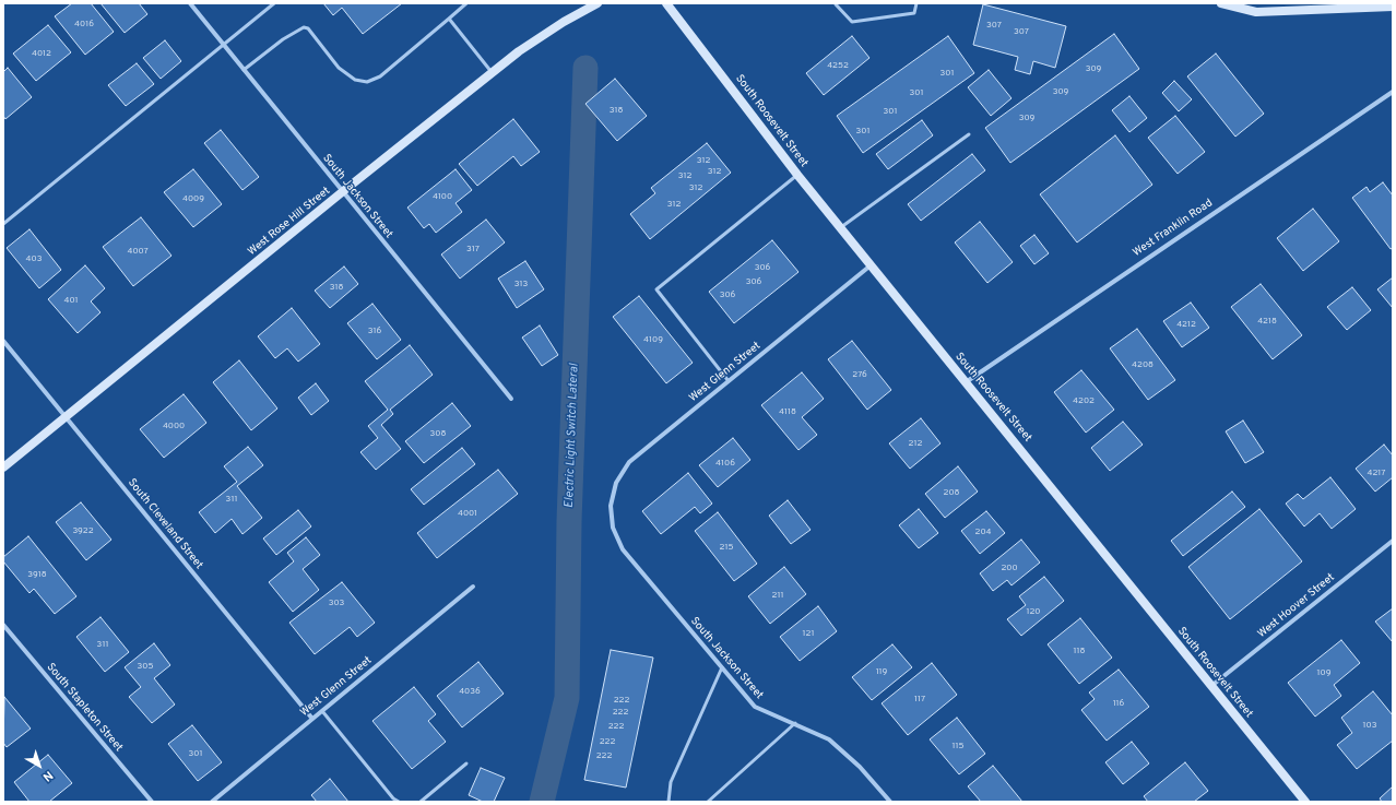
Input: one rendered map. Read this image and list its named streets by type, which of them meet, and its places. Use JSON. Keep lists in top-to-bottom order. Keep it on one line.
{"streets":{"street":["South Roosevelt Street","South Jackson Street","West Rose Hill Street","West Franklin Road","West Glenn Street","South Cleveland Street","West Hoover Street","South Stapleton Street"]},"crossings":[["South Roosevelt Street","West Franklin Road"],["South Roosevelt Street","West Glenn Street"],["South Roosevelt Street","West Hoover Street"],["South Jackson Street","West Rose Hill Street"],["South Jackson Street","West Glenn Street"],["West Rose Hill Street","South Cleveland Street"],["West Glenn Street","South Cleveland Street"]],"water":["Electric Light Switch Lateral"],"house_numbers":["4016","307","307","4012","4252","309","301","309","301","318","301","309","301","312","312","312","312","4100","4009","312","317","4007","403","306","306","313","318","306","401","4218","4212","316","4109","4208","276","4202","4118","4000","308","212","4106","4217","208","311","4001","3922","204","215","200","3918","211","303","120","121","311","118","305","119","109","4036","117","222","116","222","103","222","222","115","301","222"],"north":"bottom right"}
